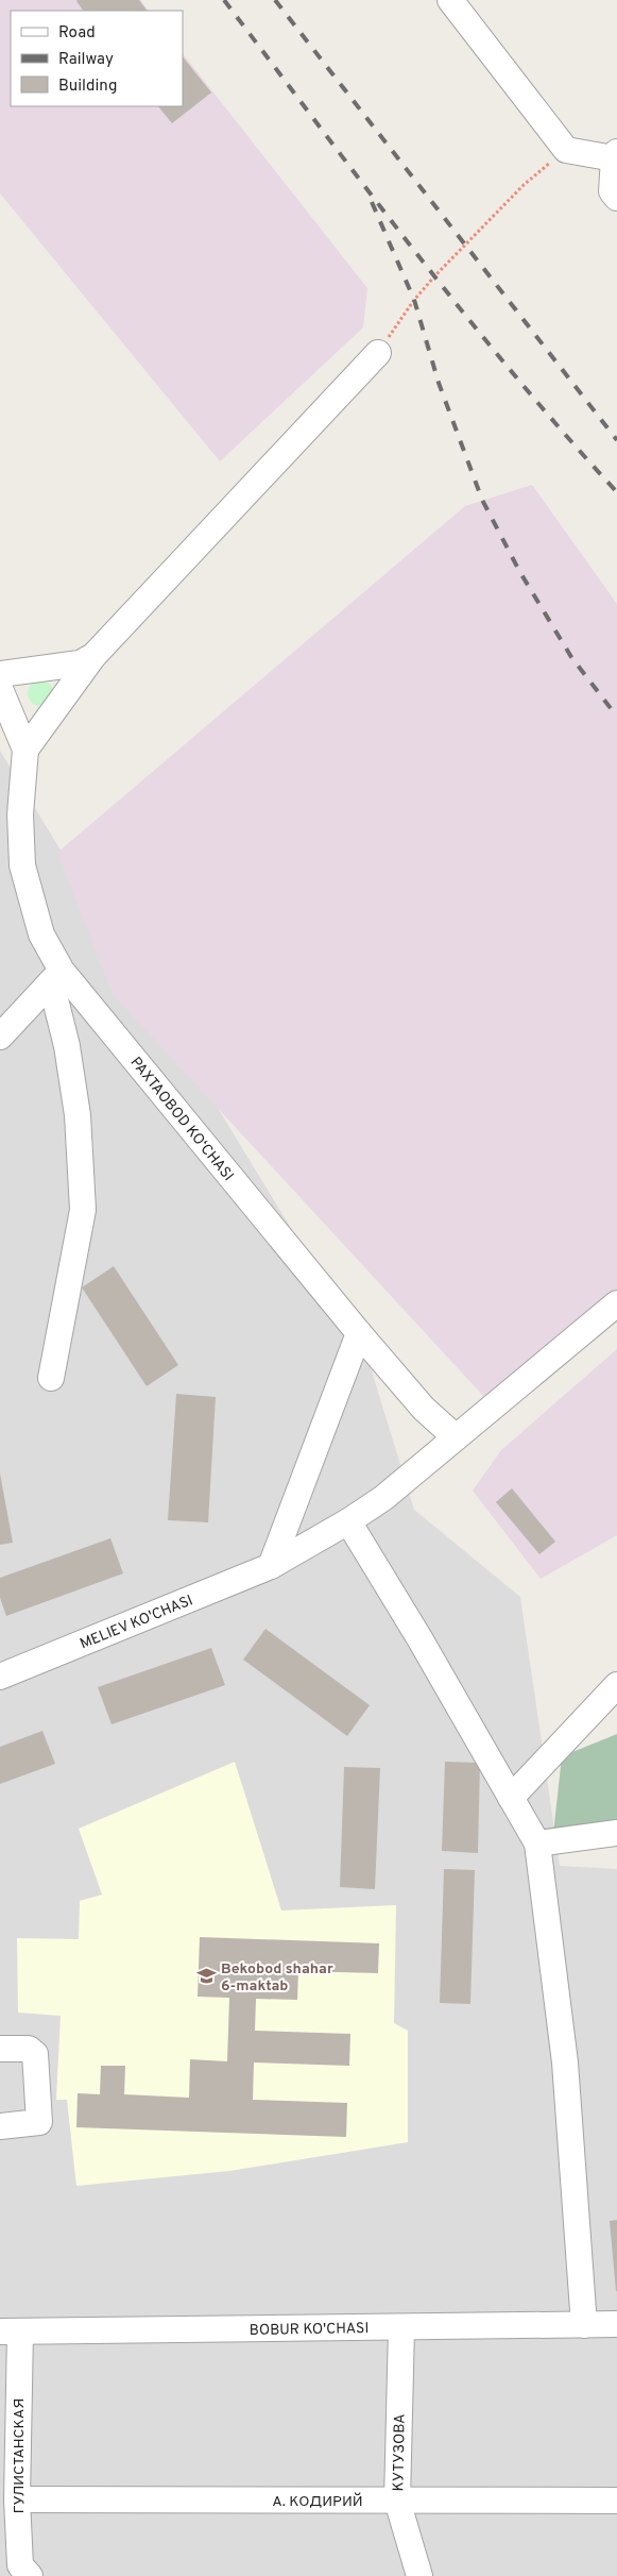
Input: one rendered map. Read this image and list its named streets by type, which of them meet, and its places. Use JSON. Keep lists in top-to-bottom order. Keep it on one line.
{"streets":{"street":["PAXTAOBOD KO‘CHASI","MELIEV KO'CHASI","BOBUR KO'CHASI","КУТУЗОВА","ГУЛИСТАНСКАЯ","А. КОДИРИЙ"]},"crossings":[["PAXTAOBOD KO‘CHASI","MELIEV KO'CHASI"],["BOBUR KO'CHASI","КУТУЗОВА"],["BOBUR KO'CHASI","ГУЛИСТАНСКАЯ"],["КУТУЗОВА","А. КОДИРИЙ"],["ГУЛИСТАНСКАЯ","А. КОДИРИЙ"]],"places":{"school or university":["Bekobod shahar 6-maktab"]},"legend":["Road","Railway","Building"]}
